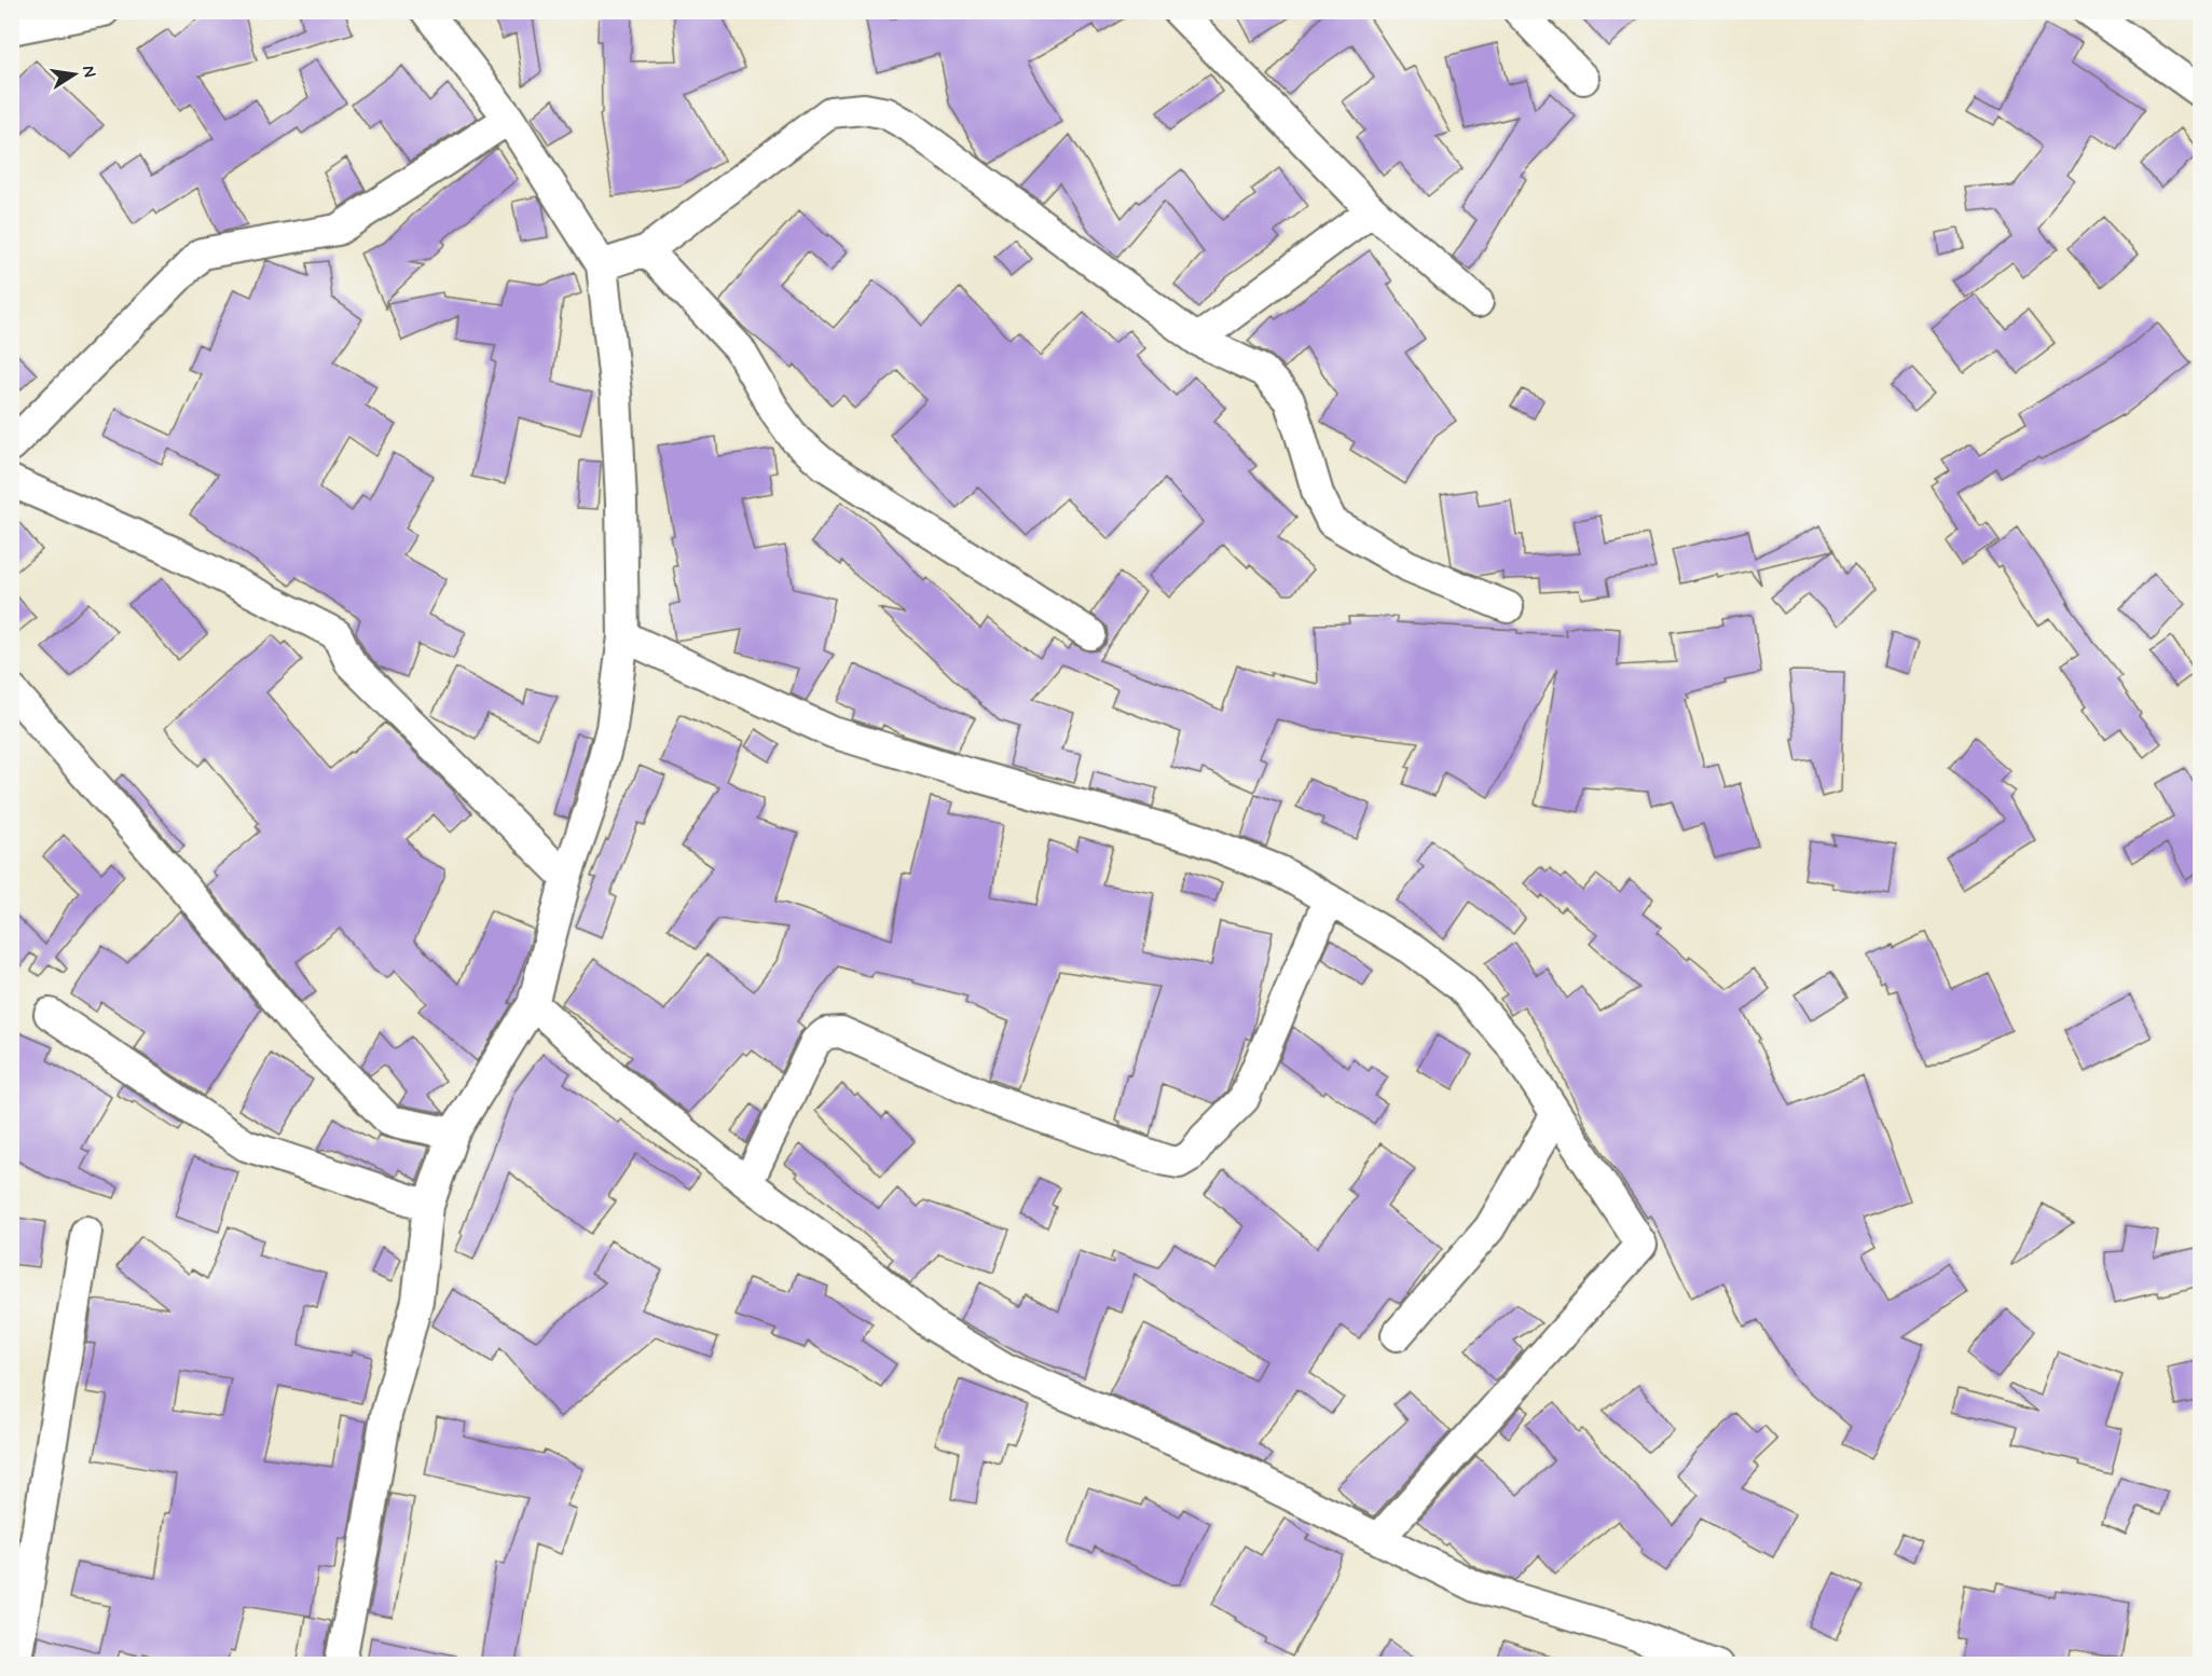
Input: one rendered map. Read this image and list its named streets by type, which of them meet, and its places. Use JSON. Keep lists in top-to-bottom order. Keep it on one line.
{"north":"right"}
